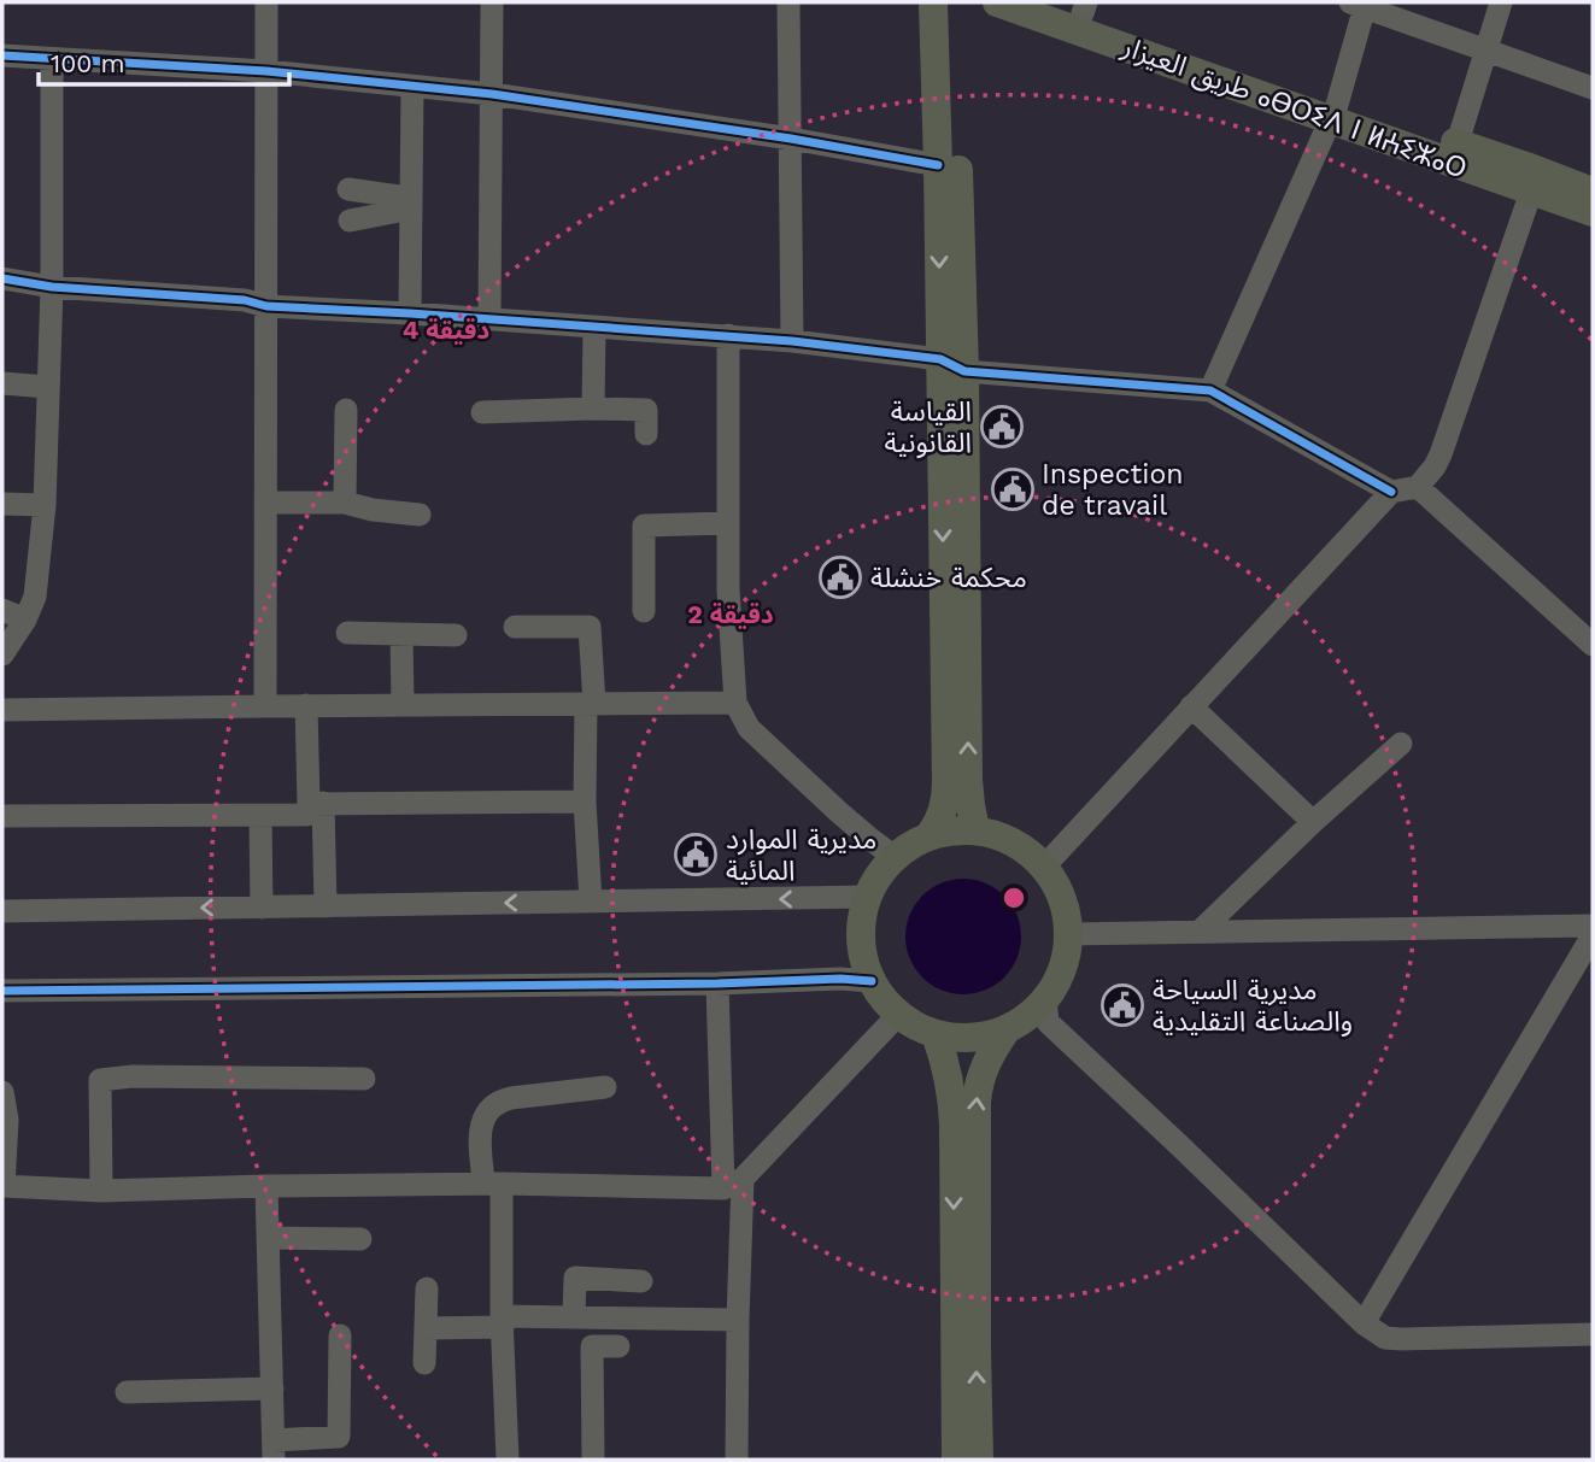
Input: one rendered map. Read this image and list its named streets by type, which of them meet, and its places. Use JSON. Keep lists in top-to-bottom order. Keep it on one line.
{"streets":{"main road":["طريق العيزار ⴰⴱⵔⵉⴷ ⵏ ⵍⵄⵉⵣⴰⵔ"]},"places":{"public building":["القياسة القانونية","Inspection de travail","محكمة خنشلة","مديرية الموارد المائية","مديرية السياحة والصناعة التقليدية"]},"scale_bar":"100 m","rings":["4 دقيقة","2 دقيقة"]}
